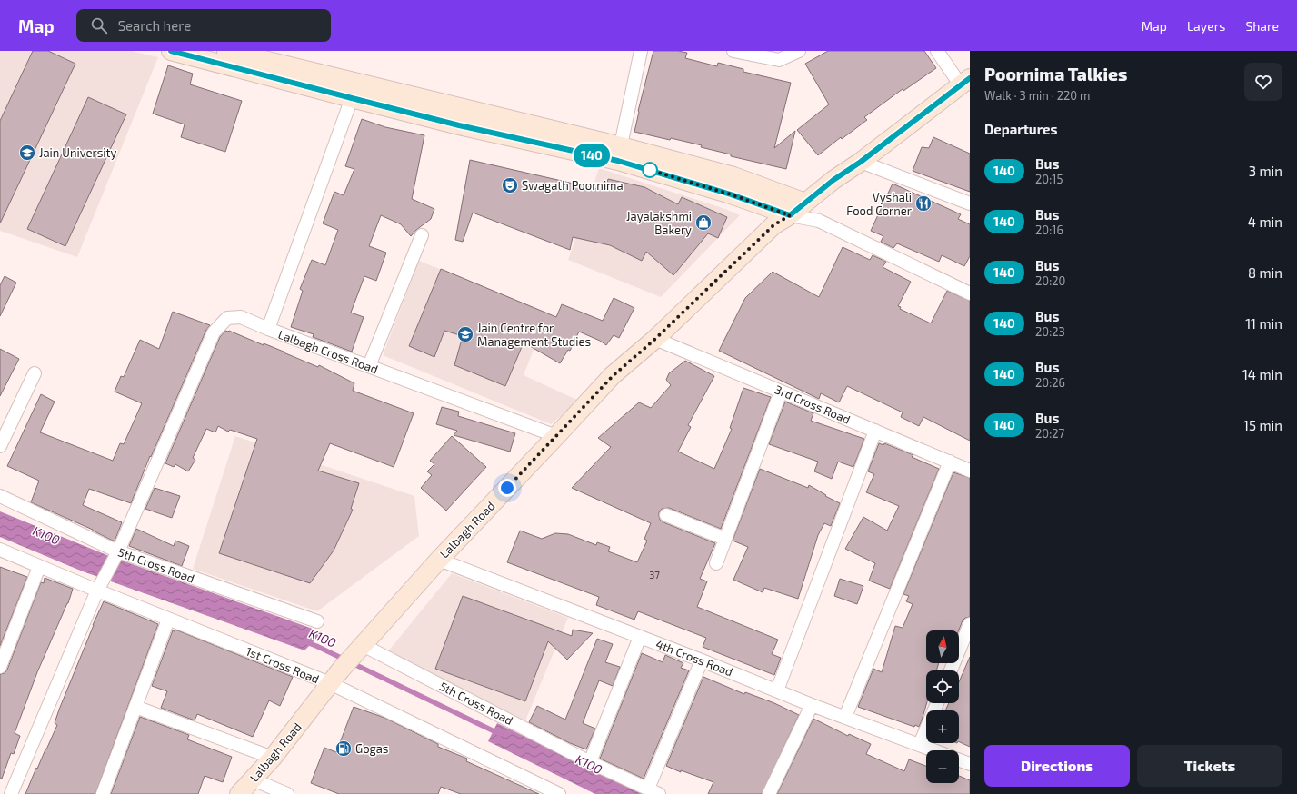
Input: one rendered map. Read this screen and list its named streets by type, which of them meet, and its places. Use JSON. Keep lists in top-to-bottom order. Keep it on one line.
{"streets":{"main road":["Lalbagh Road"],"street":["Lalbagh Cross Road","3rd Cross Road","5th Cross Road","4th Cross Road","1st Cross Road"]},"crossings":[["Lalbagh Cross Road","Lalbagh Road"],["3rd Cross Road","Lalbagh Road"],["Lalbagh Road","5th Cross Road"],["Lalbagh Road","4th Cross Road"],["Lalbagh Road","1st Cross Road"]],"water":["K100"],"places":{"school or university":["Jain University","Jain Centre for Management Studies"],"theatre":["Swagath Poornima"],"restaurant":["Vyshali Food Corner"],"shop":["Jayalakshmi Bakery"],"fuel station":["Gogas"]},"lines":["bus line 140"],"house_numbers":["37"],"north":"top","page":{"header":"Map","search":"Search here","nav":["Map","Layers","Share"],"on_map":"140","heading":[["Poornima Talkies","Walk · 3 min · 220 m"],"Departures"],"list":[{"mark":"140","name":"Bus","note":"20:15","value":"3 min"},{"mark":"140","name":"Bus","note":"20:16","value":"4 min"},{"mark":"140","name":"Bus","note":"20:20","value":"8 min"},{"mark":"140","name":"Bus","note":"20:23","value":"11 min"},{"mark":"140","name":"Bus","note":"20:26","value":"14 min"},{"mark":"140","name":"Bus","note":"20:27","value":"15 min"}],"map_buttons":["+","−"],"buttons":["Directions","Tickets"]}}
